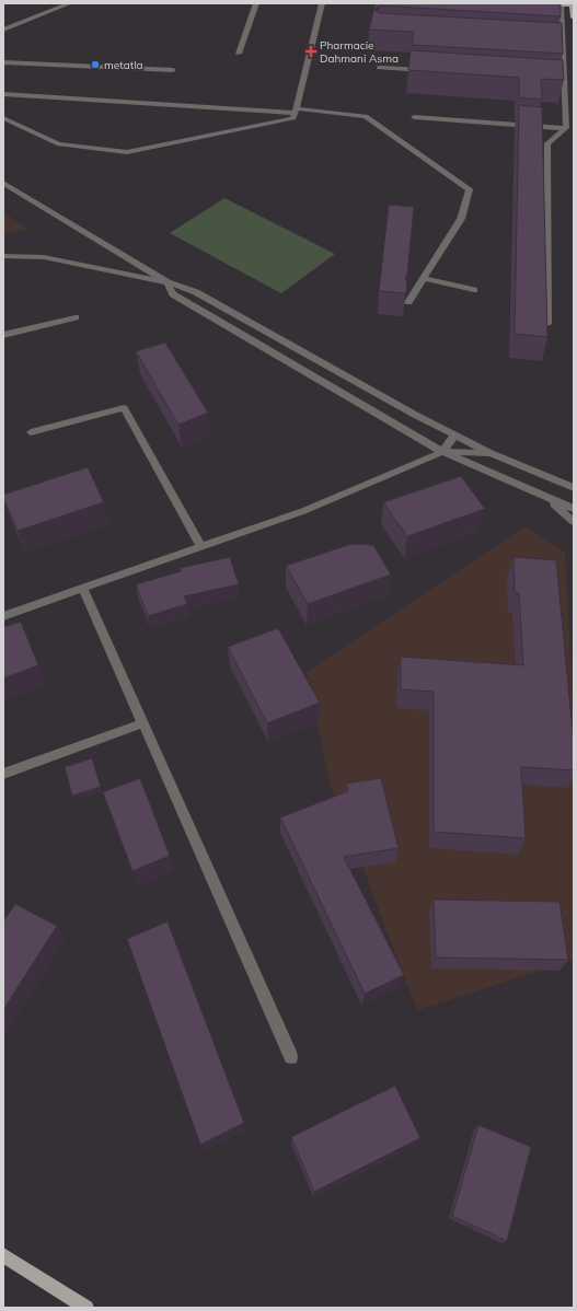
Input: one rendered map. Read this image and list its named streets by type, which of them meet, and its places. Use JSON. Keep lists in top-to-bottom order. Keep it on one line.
{"places":{"health":["Pharmacie Dahmani Asma"],"other":["metatla"]}}
